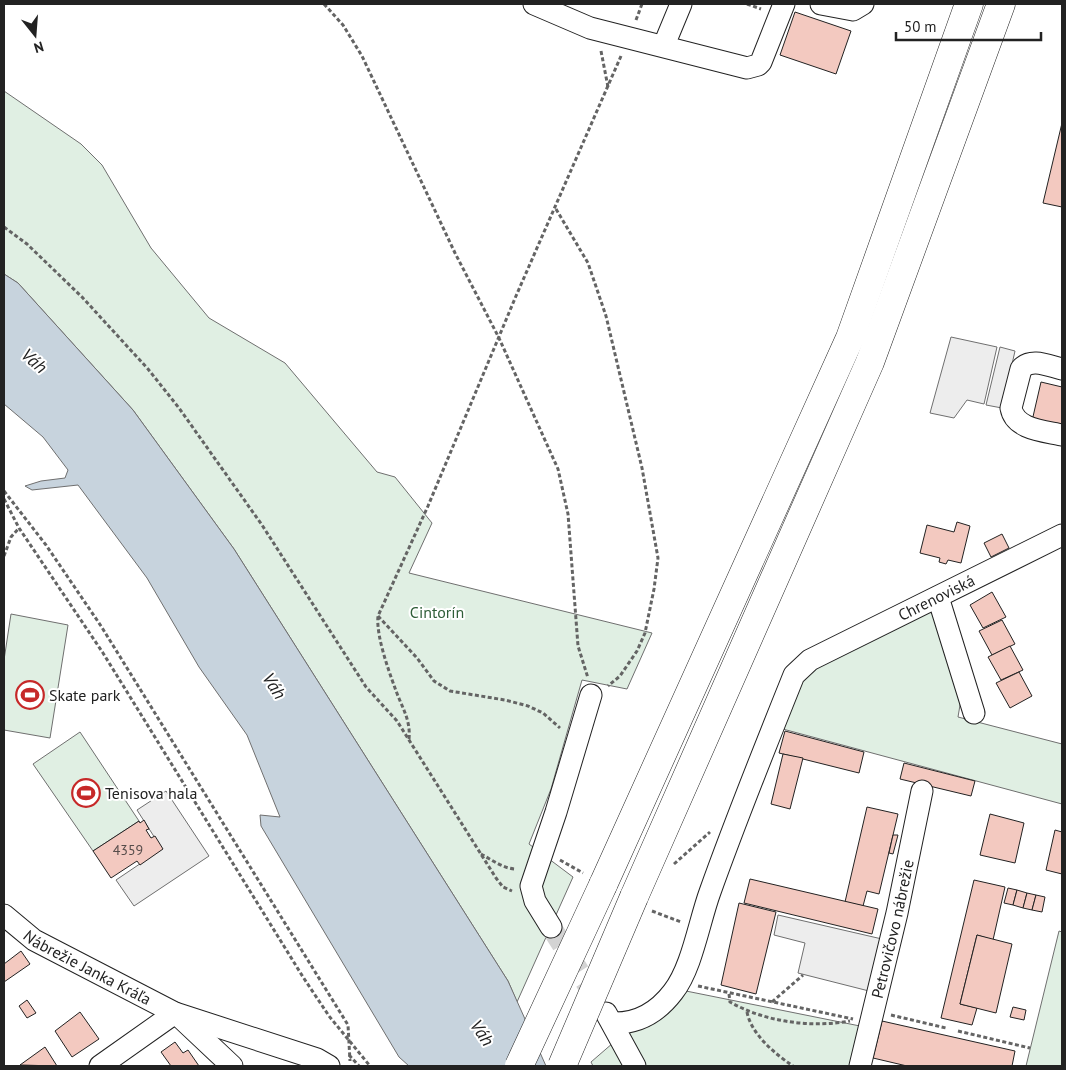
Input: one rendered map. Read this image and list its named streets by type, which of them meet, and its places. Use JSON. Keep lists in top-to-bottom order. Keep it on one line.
{"streets":{"street":["Chrenoviská","Petrovičovo nábrežie","Nábrežie Janka Kráľa"]},"water":["Váh"],"parks":["Cintorín"],"places":{"sports":["Skate park","Tenisova hala"]},"house_numbers":["4359"],"scale_bar":"50 m","north":"bottom"}
